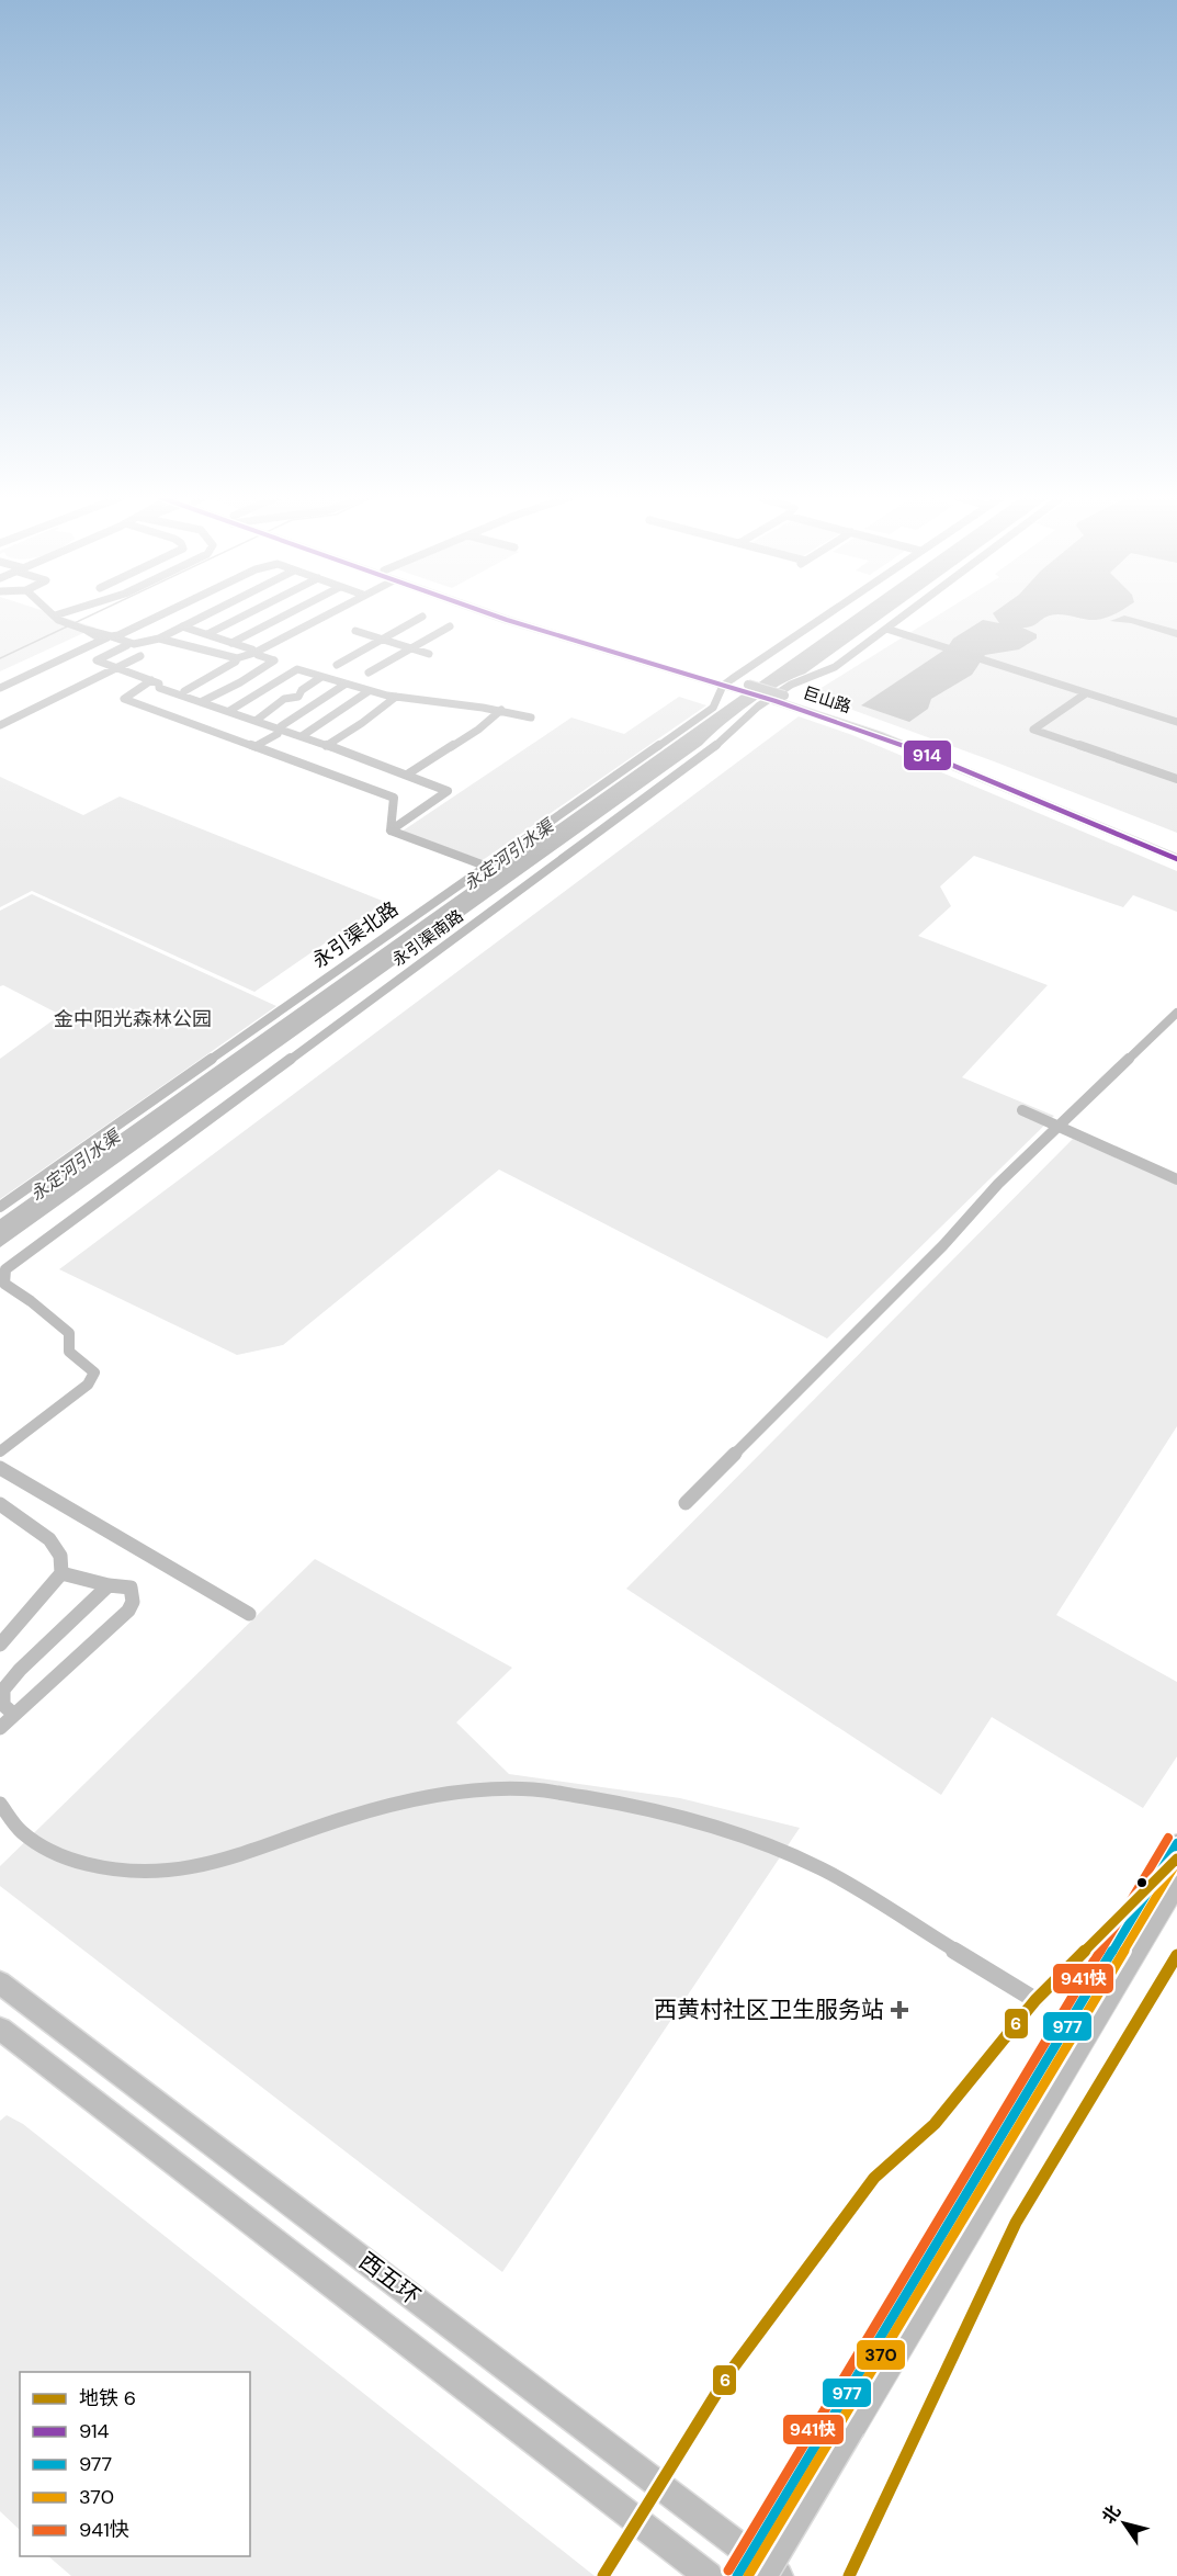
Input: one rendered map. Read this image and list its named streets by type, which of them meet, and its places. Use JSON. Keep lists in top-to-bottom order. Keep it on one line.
{"streets":{"highway":["西五环"],"main road":["巨山路"],"street":["永引渠北路","永引渠南路"]},"crossings":[["巨山路","永引渠北路"]],"water":["永定河引水渠"],"parks":["金中阳光森林公园"],"places":{"health":["西黄村社区卫生服务站"]},"lines":["transit line 914","transit line 941快","transit line 977","metro line 6","transit line 370"],"legend":["地铁 6","914","977","370","941快"],"north":"top left"}
